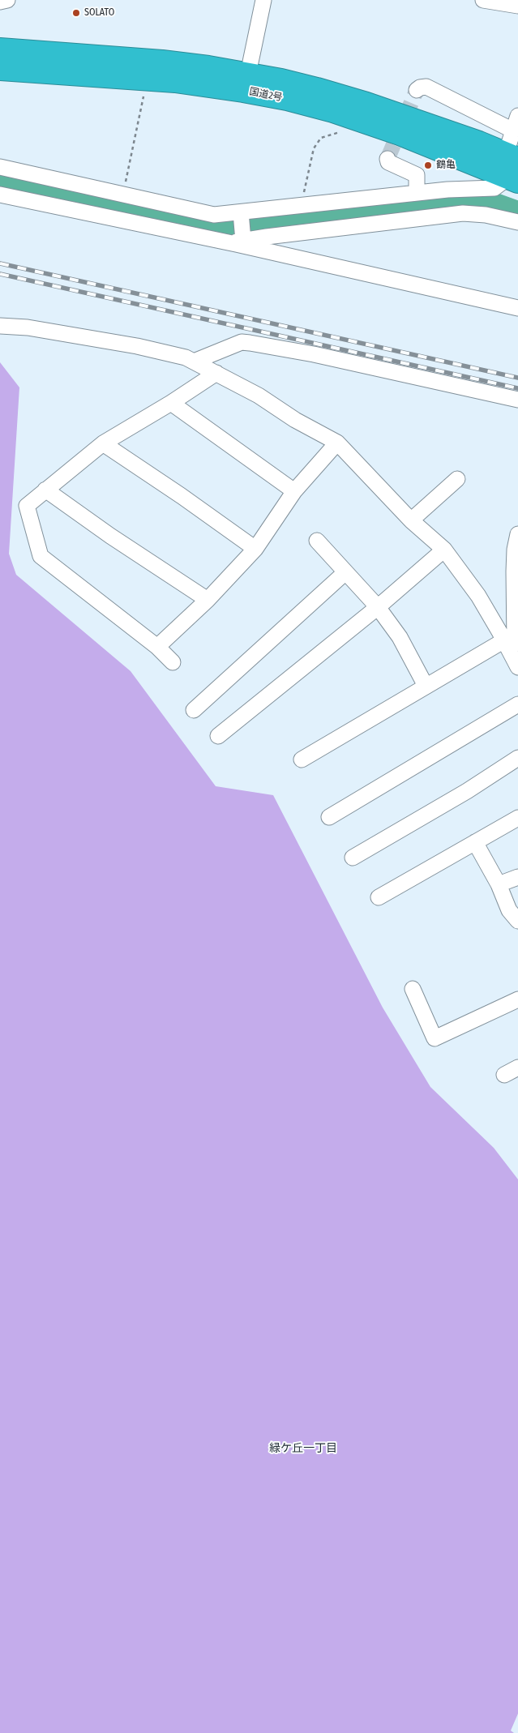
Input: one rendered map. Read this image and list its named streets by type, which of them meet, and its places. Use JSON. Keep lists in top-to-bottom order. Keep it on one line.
{"streets":{"highway":["国道2号"]},"districts":["緑ケ丘一丁目"],"places":["SOLATO","鶴亀"]}
